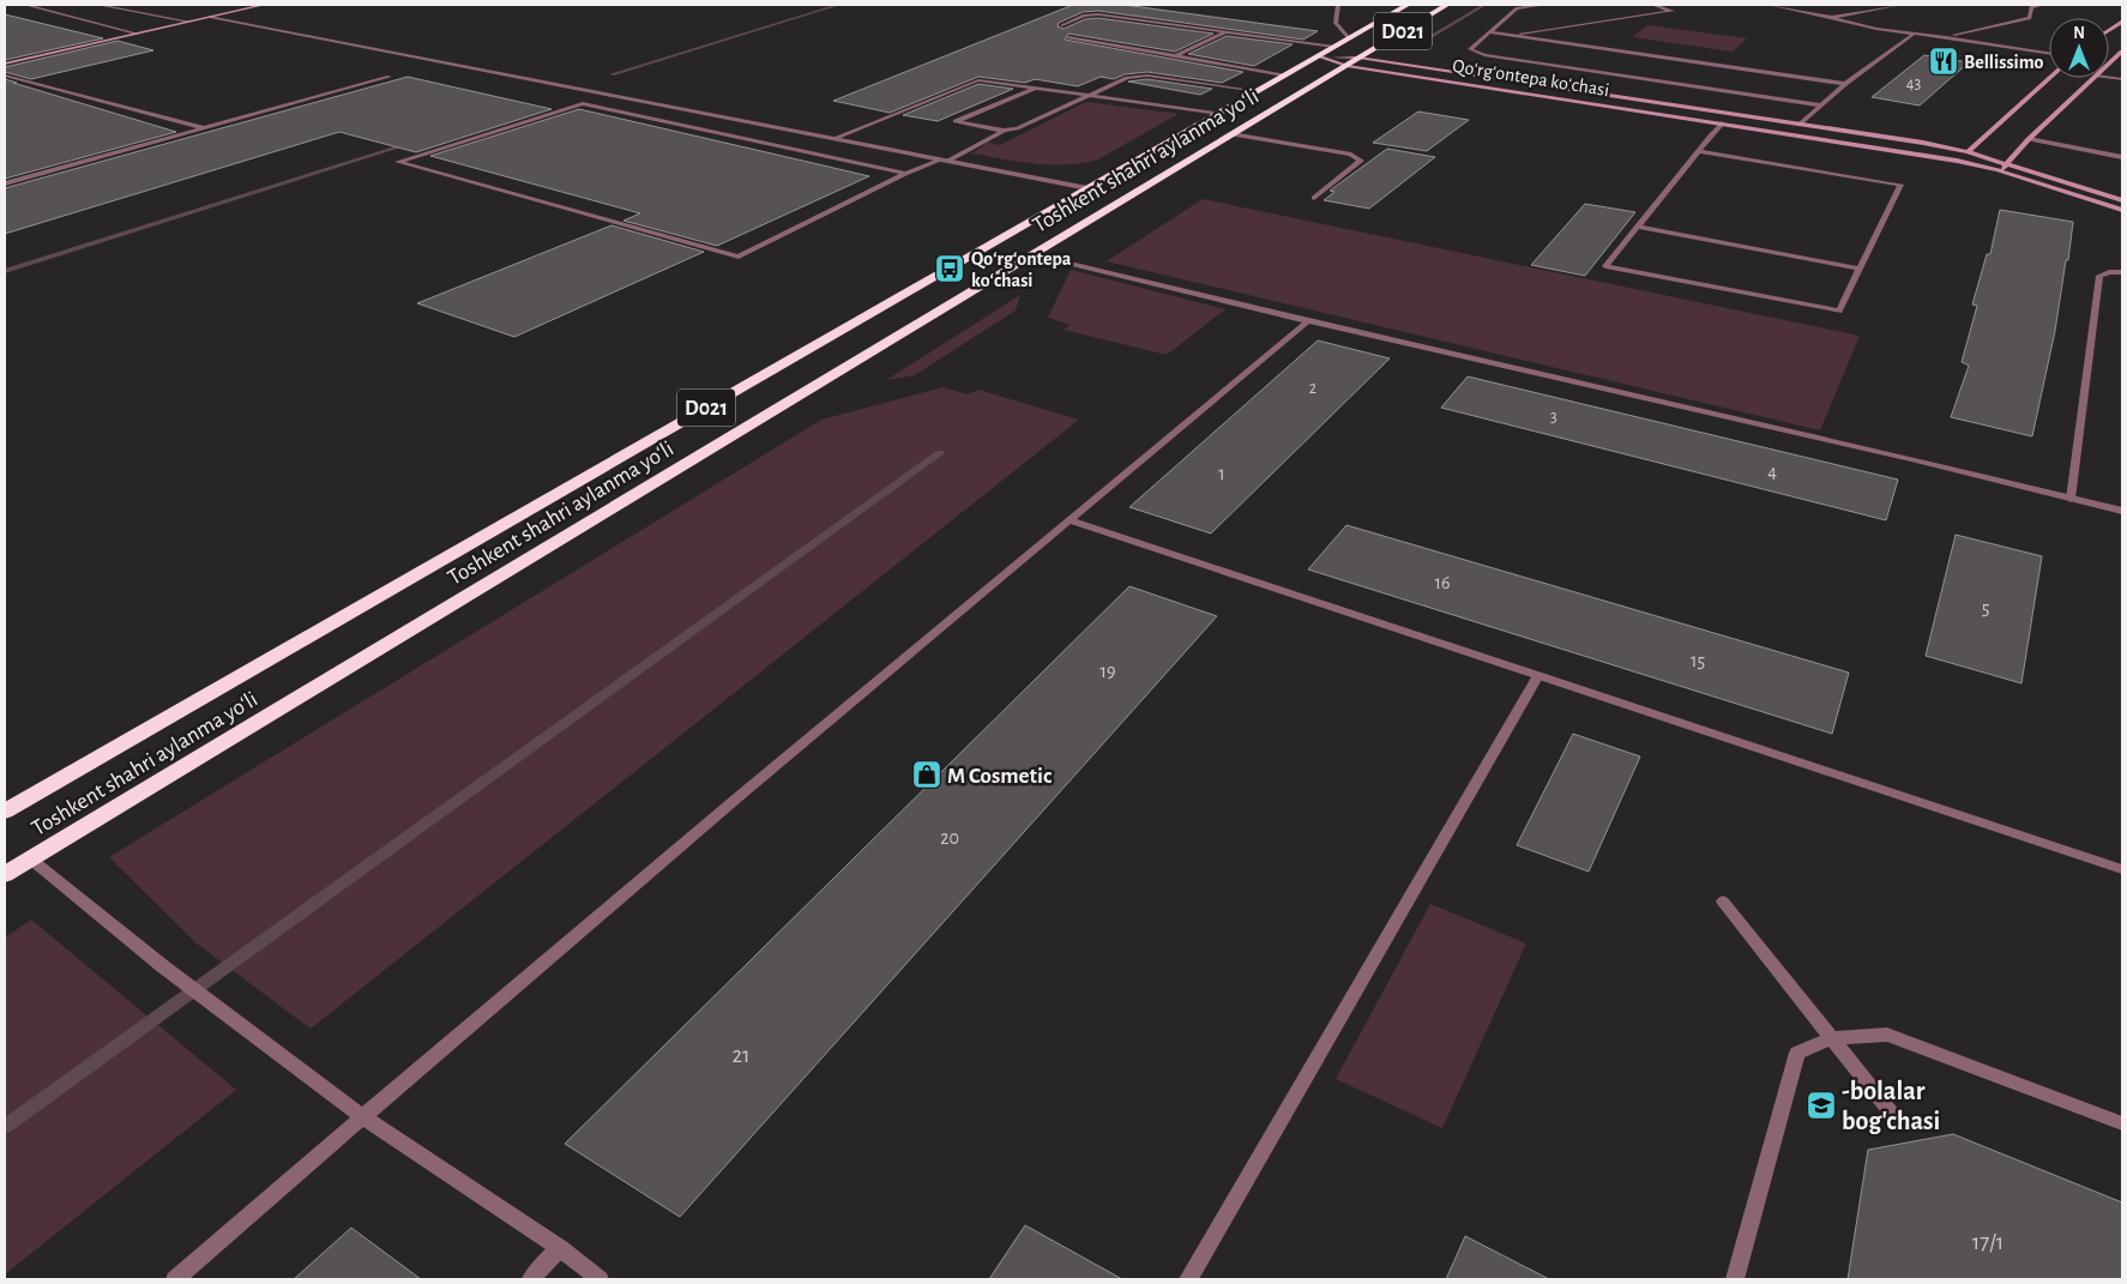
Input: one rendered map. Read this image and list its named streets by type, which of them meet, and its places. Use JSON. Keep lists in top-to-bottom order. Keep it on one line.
{"streets":{"highway":["D021","Toshkent shahri aylanma yoʻli"],"main road":["Qoʻrgʻontepa koʻchasi"]},"crossings":[["Qoʻrgʻontepa koʻchasi","Toshkent shahri aylanma yoʻli"]],"places":{"restaurant":["Bellissimo"],"bus stop":["Qoʻrgʻontepa koʻchasi"],"shop":["M Cosmetic"],"school or university":["-bolalar bog'chasi"]},"house_numbers":["43","2","3","4","1","16","5","15","19","20","21","17/1"],"north":"top"}
